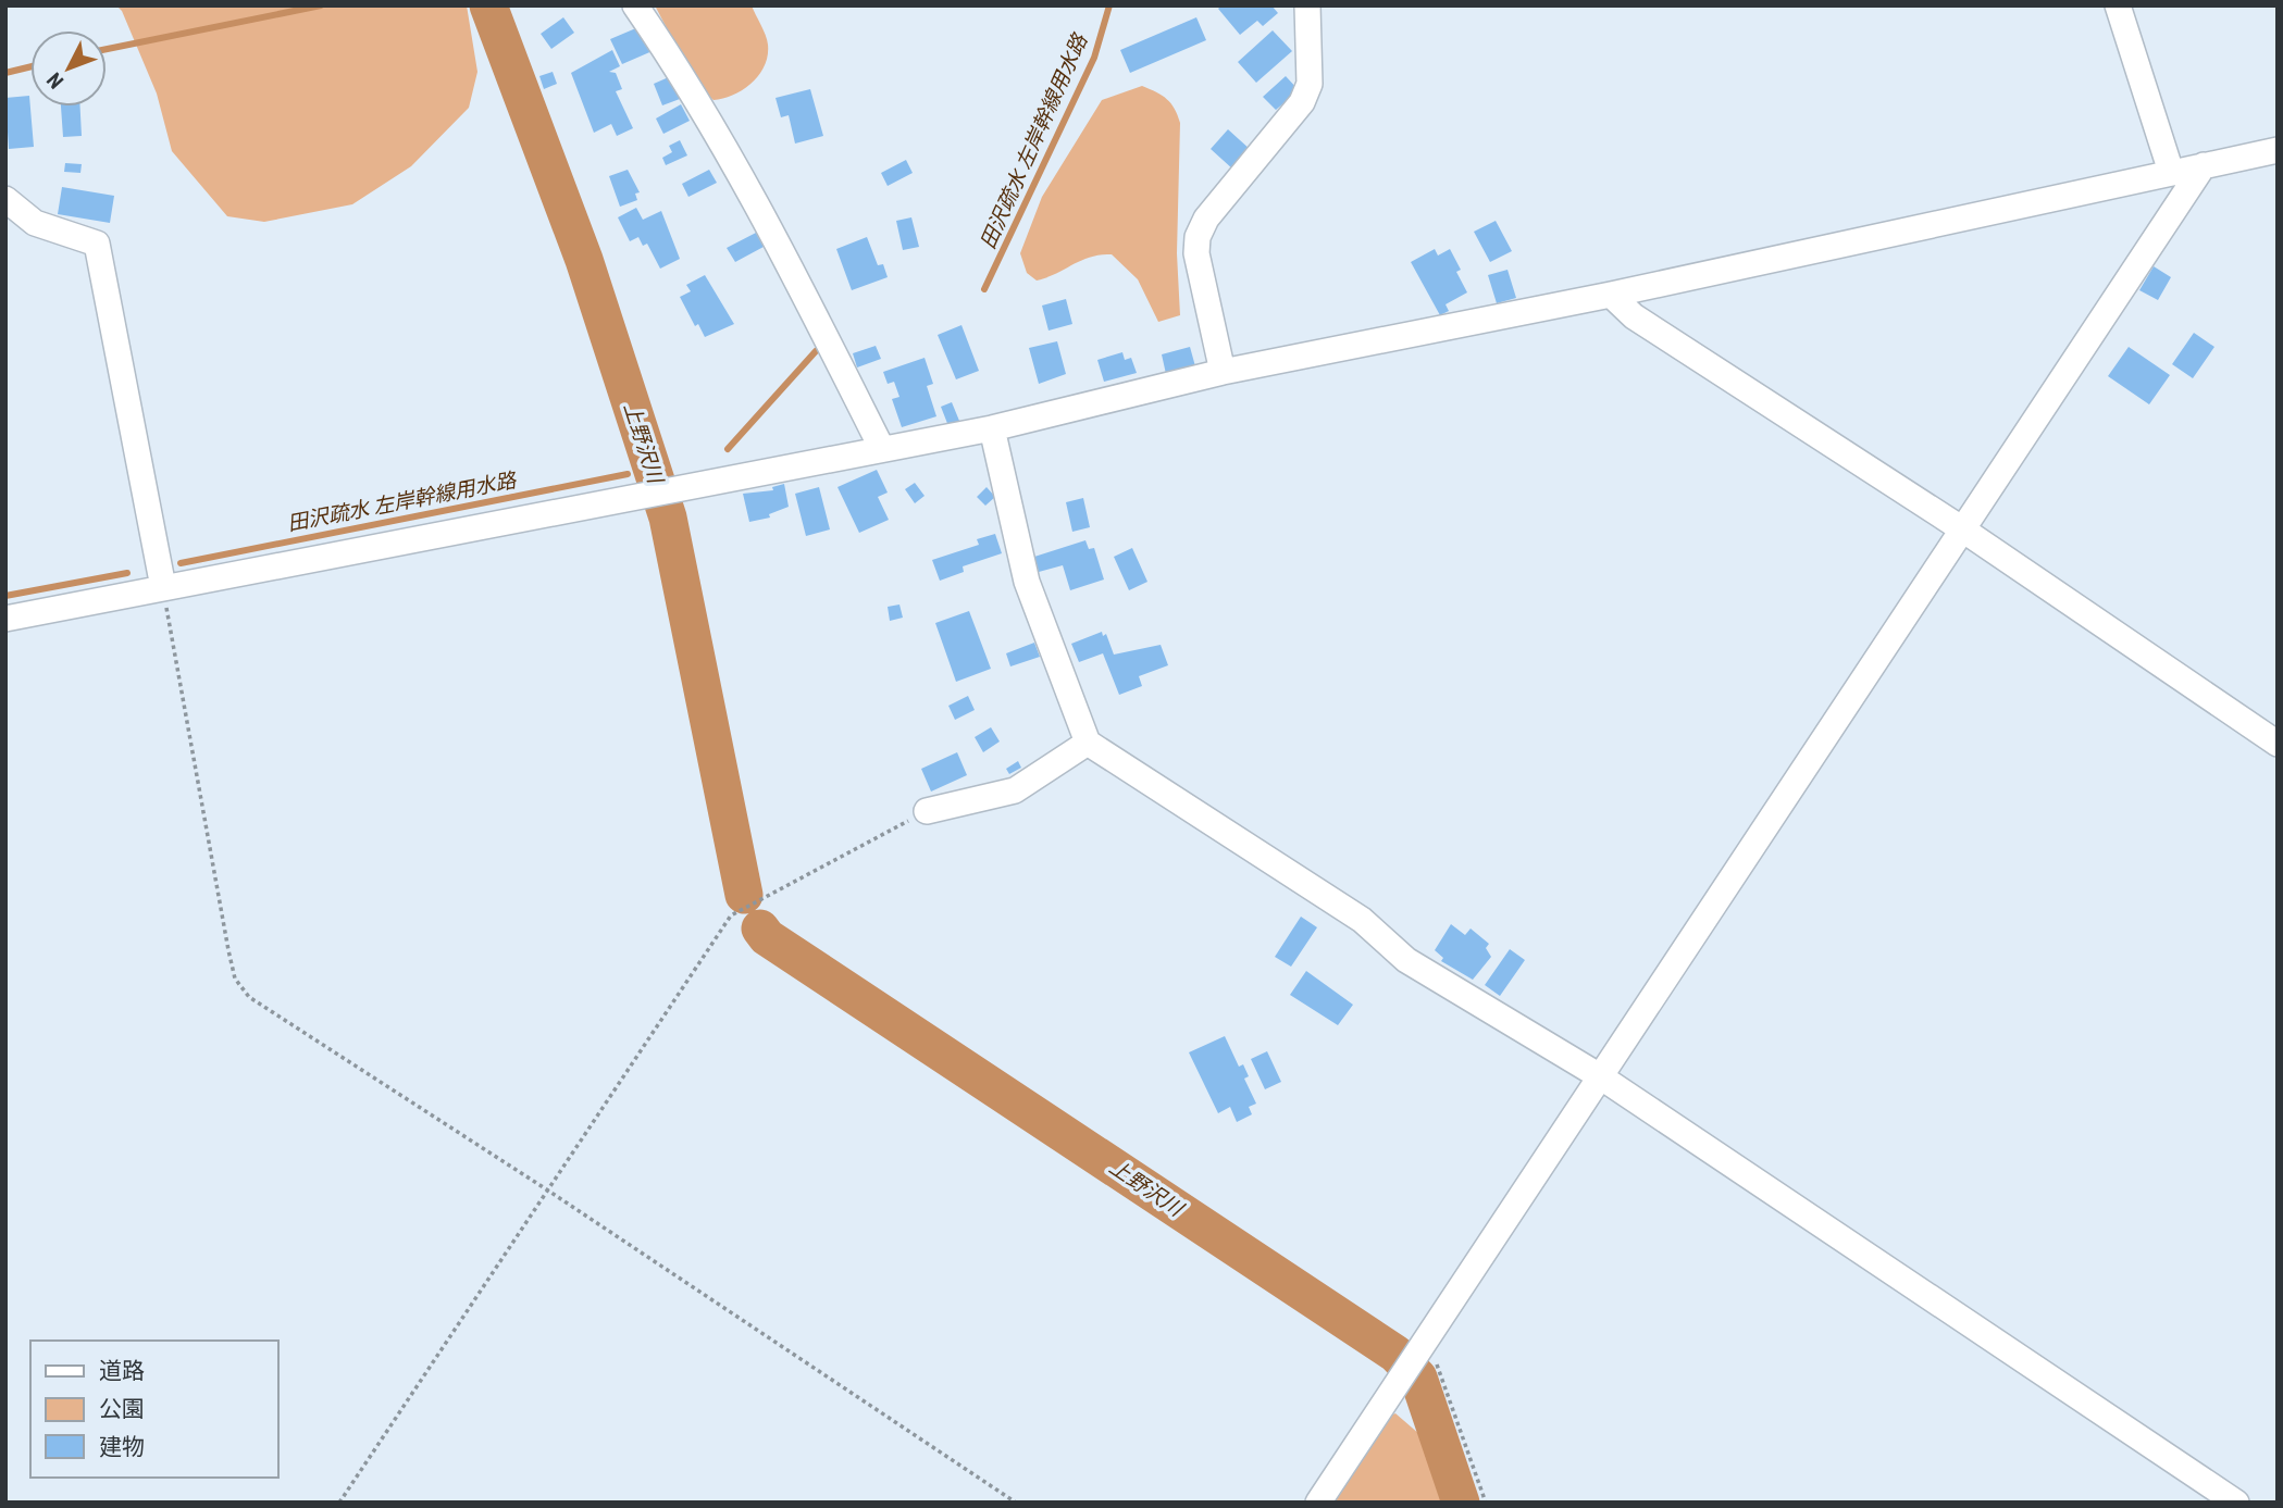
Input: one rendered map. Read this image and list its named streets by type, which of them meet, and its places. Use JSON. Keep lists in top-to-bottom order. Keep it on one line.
{"water":["田沢疏水 左岸幹線用水路","上野沢川"],"legend":["道路","公園","建物"],"north":"bottom left"}
